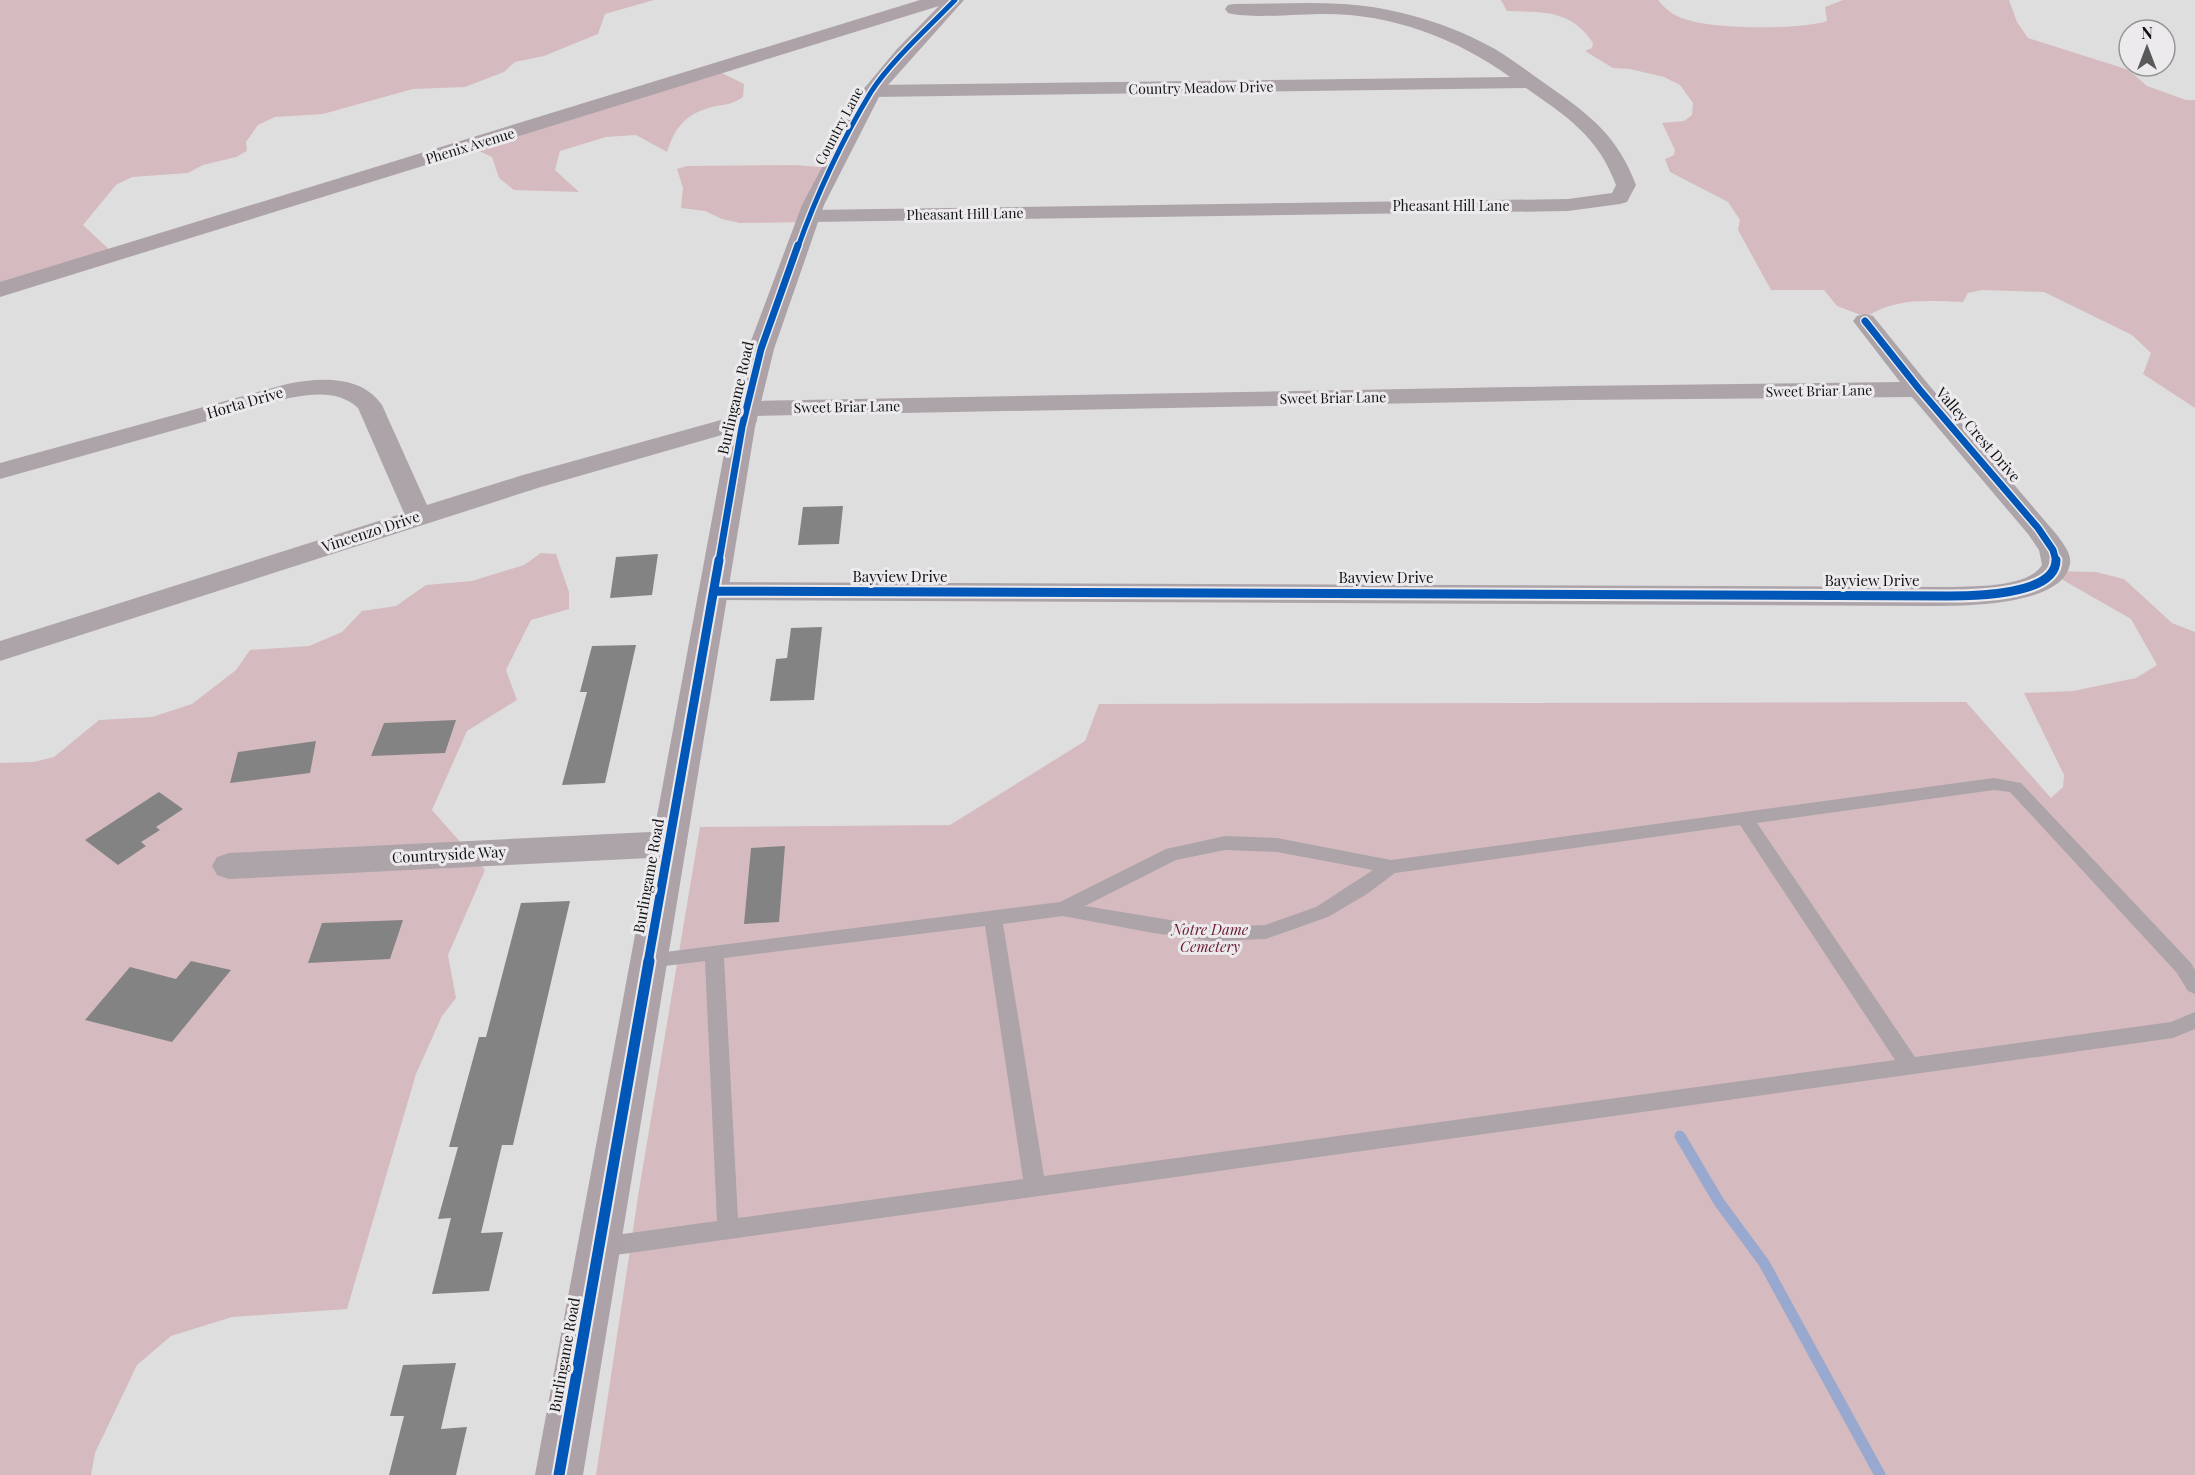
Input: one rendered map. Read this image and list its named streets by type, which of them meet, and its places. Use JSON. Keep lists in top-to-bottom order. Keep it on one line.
{"streets":{"street":["Country Meadow Drive","Country Lane","Phenix Avenue","Pheasant Hill Lane","Sweet Briar Lane","Burlingame Road","Horta Drive","Valley Crest Drive","Vincenzo Drive","Bayview Drive","Countryside Way"]},"crossings":[["Country Meadow Drive","Country Lane"],["Country Meadow Drive","Pheasant Hill Lane"],["Country Lane","Pheasant Hill Lane"],["Country Lane","Burlingame Road"],["Sweet Briar Lane","Burlingame Road"],["Sweet Briar Lane","Valley Crest Drive"],["Sweet Briar Lane","Vincenzo Drive"],["Burlingame Road","Vincenzo Drive"],["Burlingame Road","Bayview Drive"],["Burlingame Road","Countryside Way"],["Horta Drive","Vincenzo Drive"],["Valley Crest Drive","Bayview Drive"]],"parks":["Notre Dame Cemetery"],"north":"top"}
